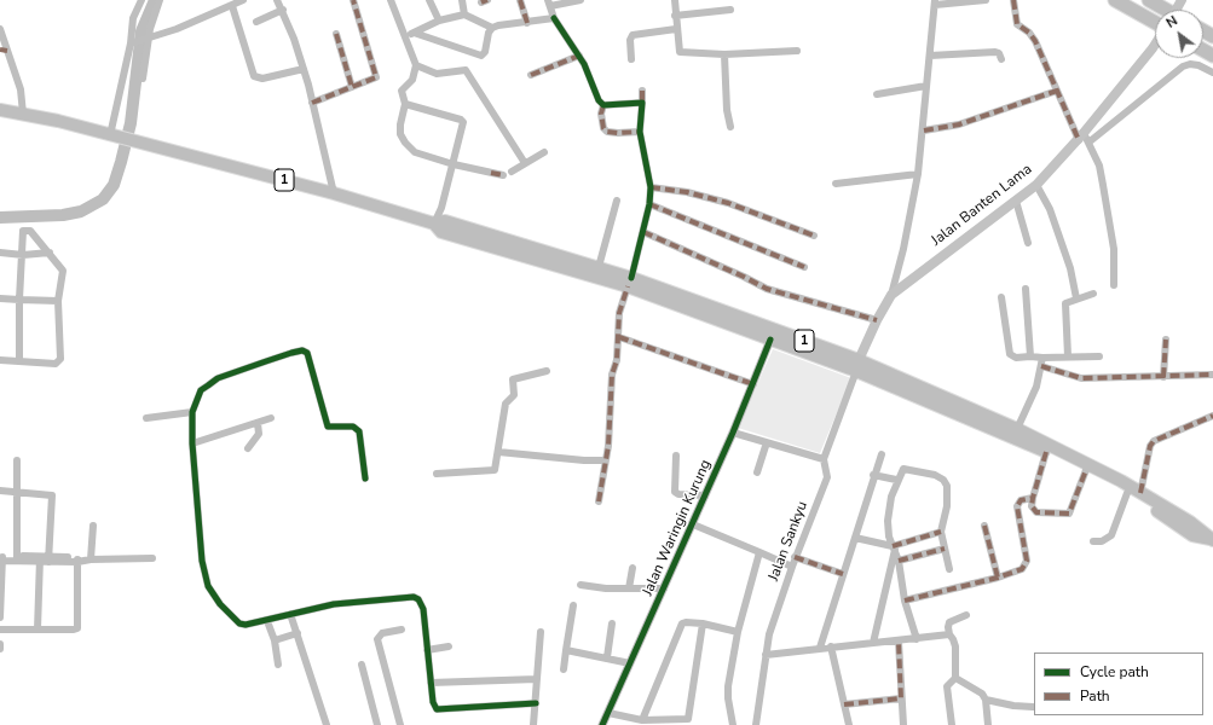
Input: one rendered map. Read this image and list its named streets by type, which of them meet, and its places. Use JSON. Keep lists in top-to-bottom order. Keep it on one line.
{"streets":{"highway":["1"],"main road":["Jalan Banten Lama"],"street":["Jalan Waringin Kurung","Jalan Sankyu"]},"crossings":[["1","Jalan Banten Lama"],["1","Jalan Waringin Kurung"],["1","Jalan Sankyu"],["Jalan Banten Lama","Jalan Sankyu"]],"legend":["Cycle path","Path"],"north":"top left"}
